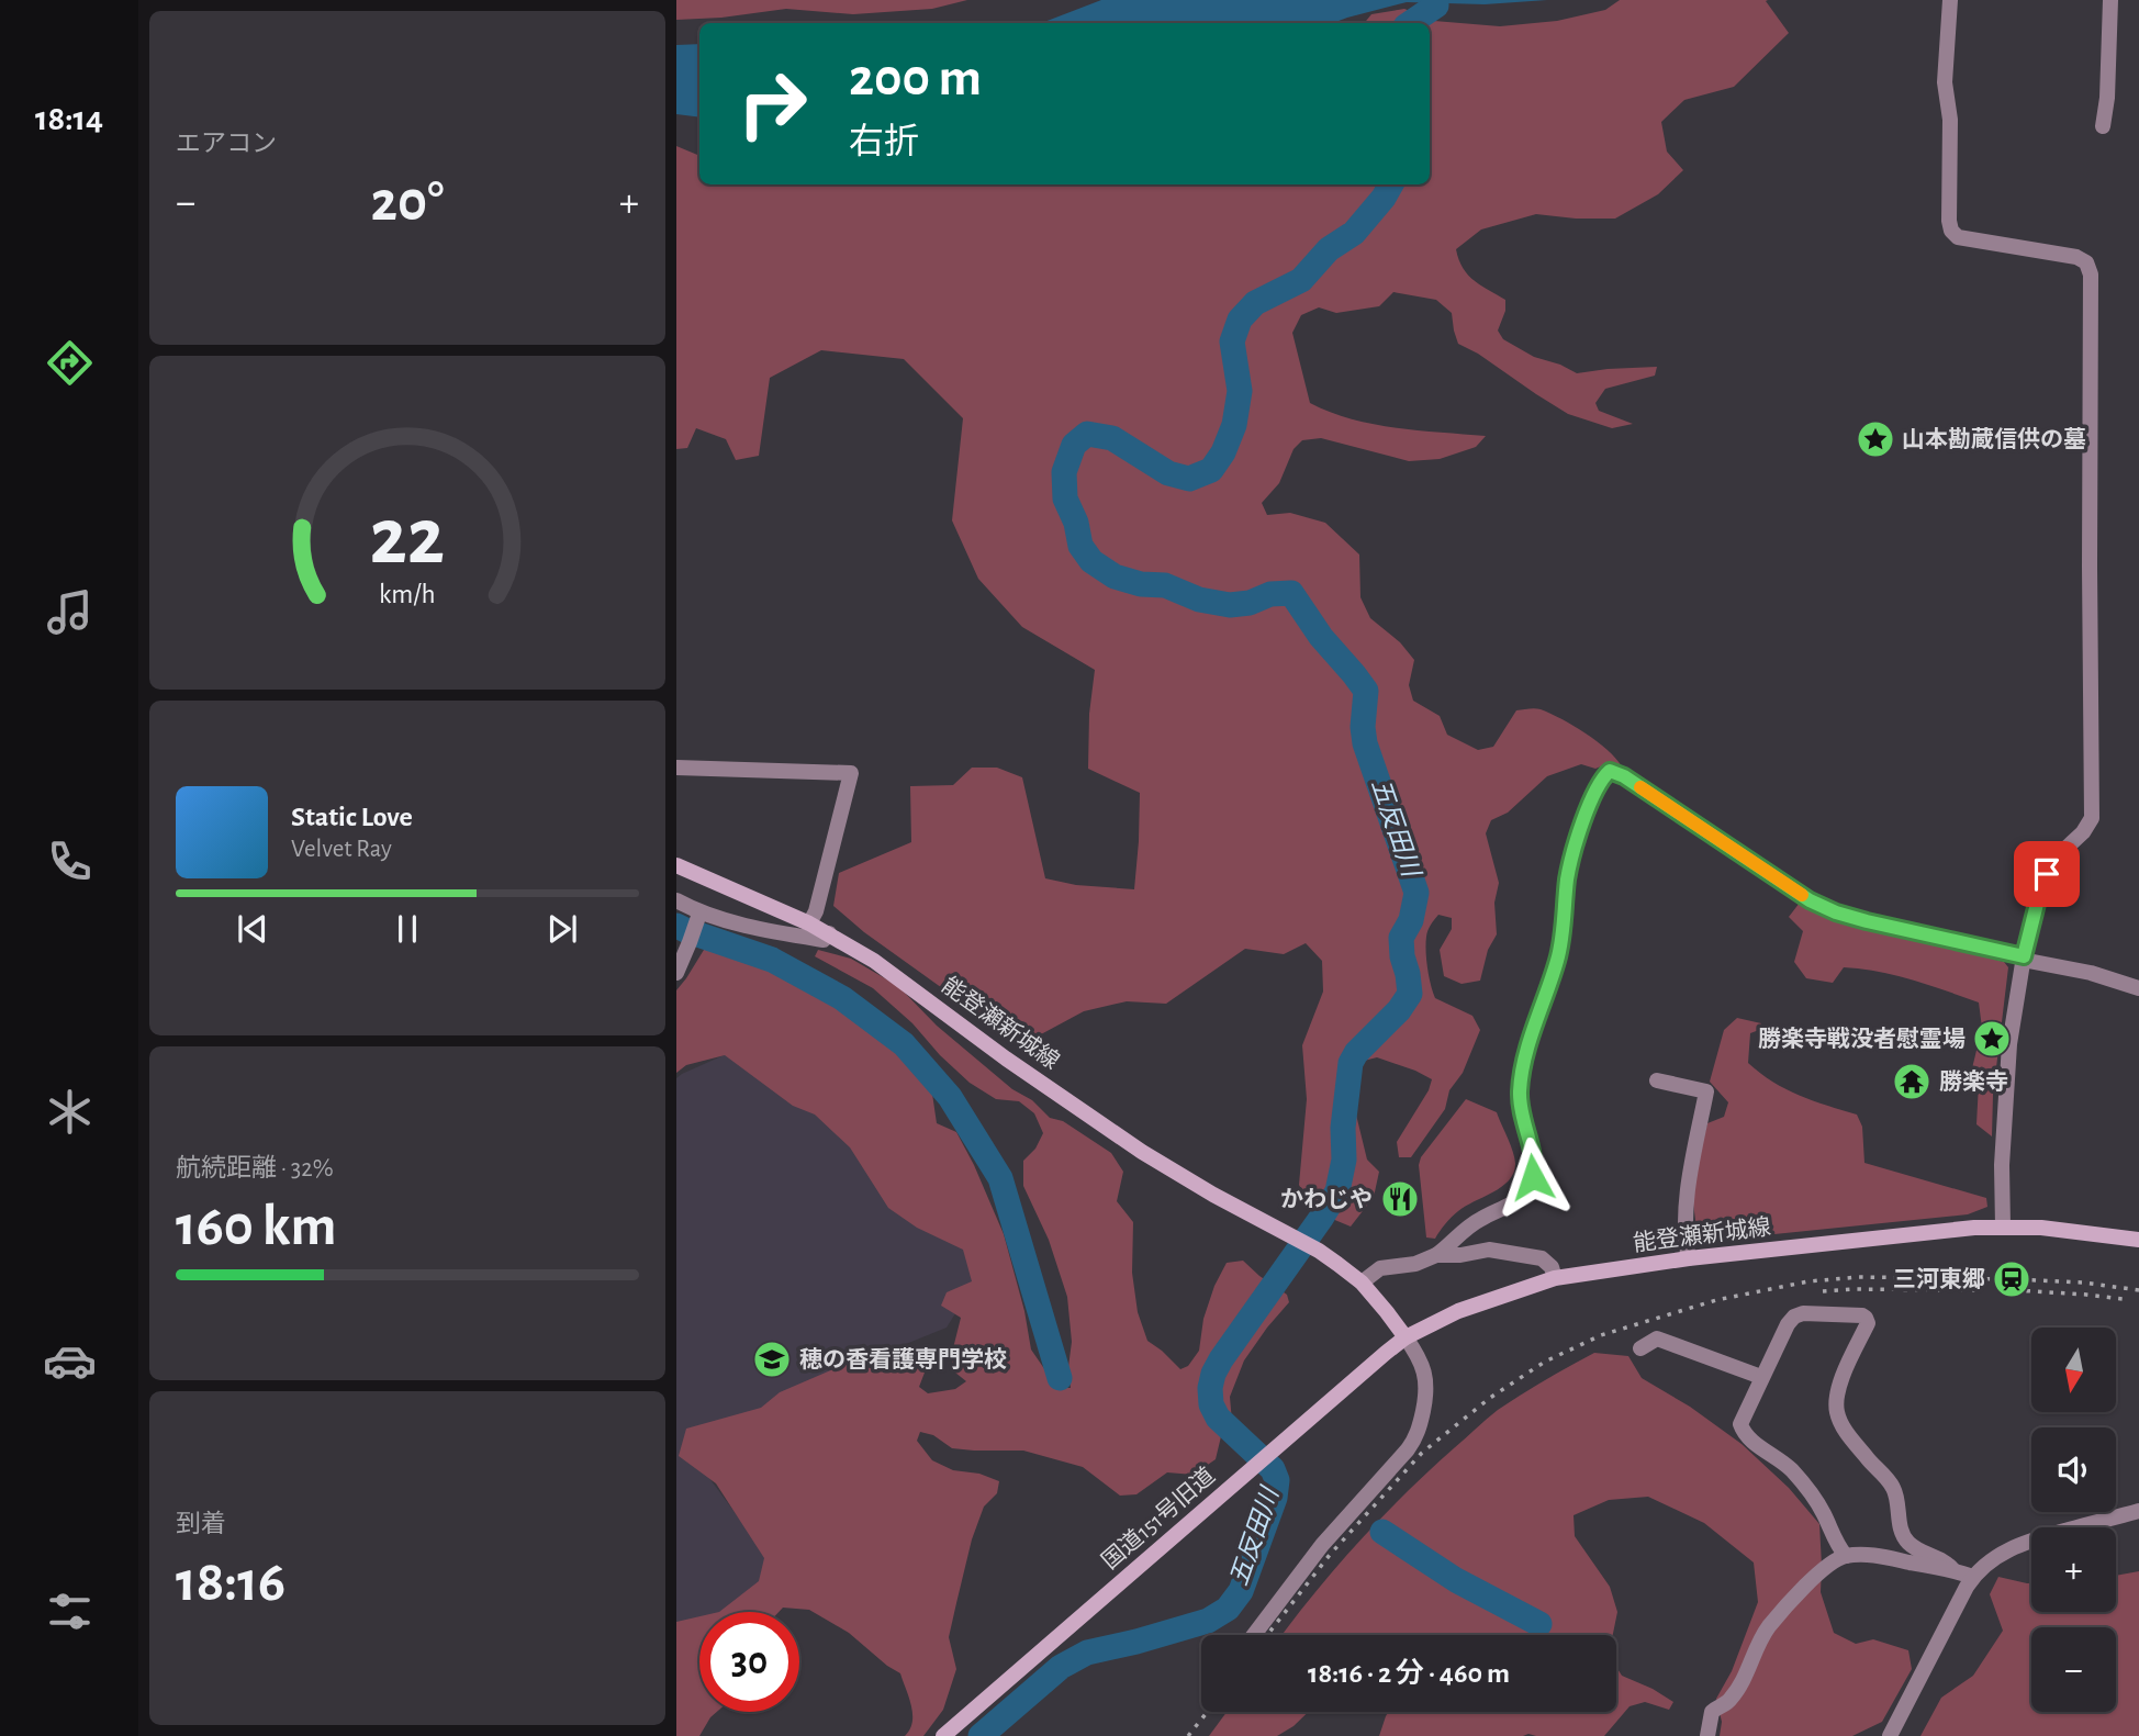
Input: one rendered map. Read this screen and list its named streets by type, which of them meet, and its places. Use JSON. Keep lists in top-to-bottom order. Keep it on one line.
{"streets":{"main road":["能登瀬新城線","国道151号旧道"]},"crossings":[["能登瀬新城線","国道151号旧道"]],"water":["五反田川"],"places":{"place":["山本勘蔵信供の墓","勝楽寺戦没者慰霊場"],"temple":["勝楽寺"],"restaurant":["かわじや"],"station":["三河東郷"],"school or university":["穂の香看護専門学校"]},"north":"bottom","page":{"tabs":"18:14","tile":["エアコン",["航続距離 · 32%","160 km"],["到着","18:16"]],"turn":["200 m","右折"],"heat":["−","20°","+"],"song":["Static Love","Velvet Ray"],"map_buttons":["+","−"],"limit":"30","trip":"18:16 · 2 分 · 460 m","gauge":["22","km/h"]}}
